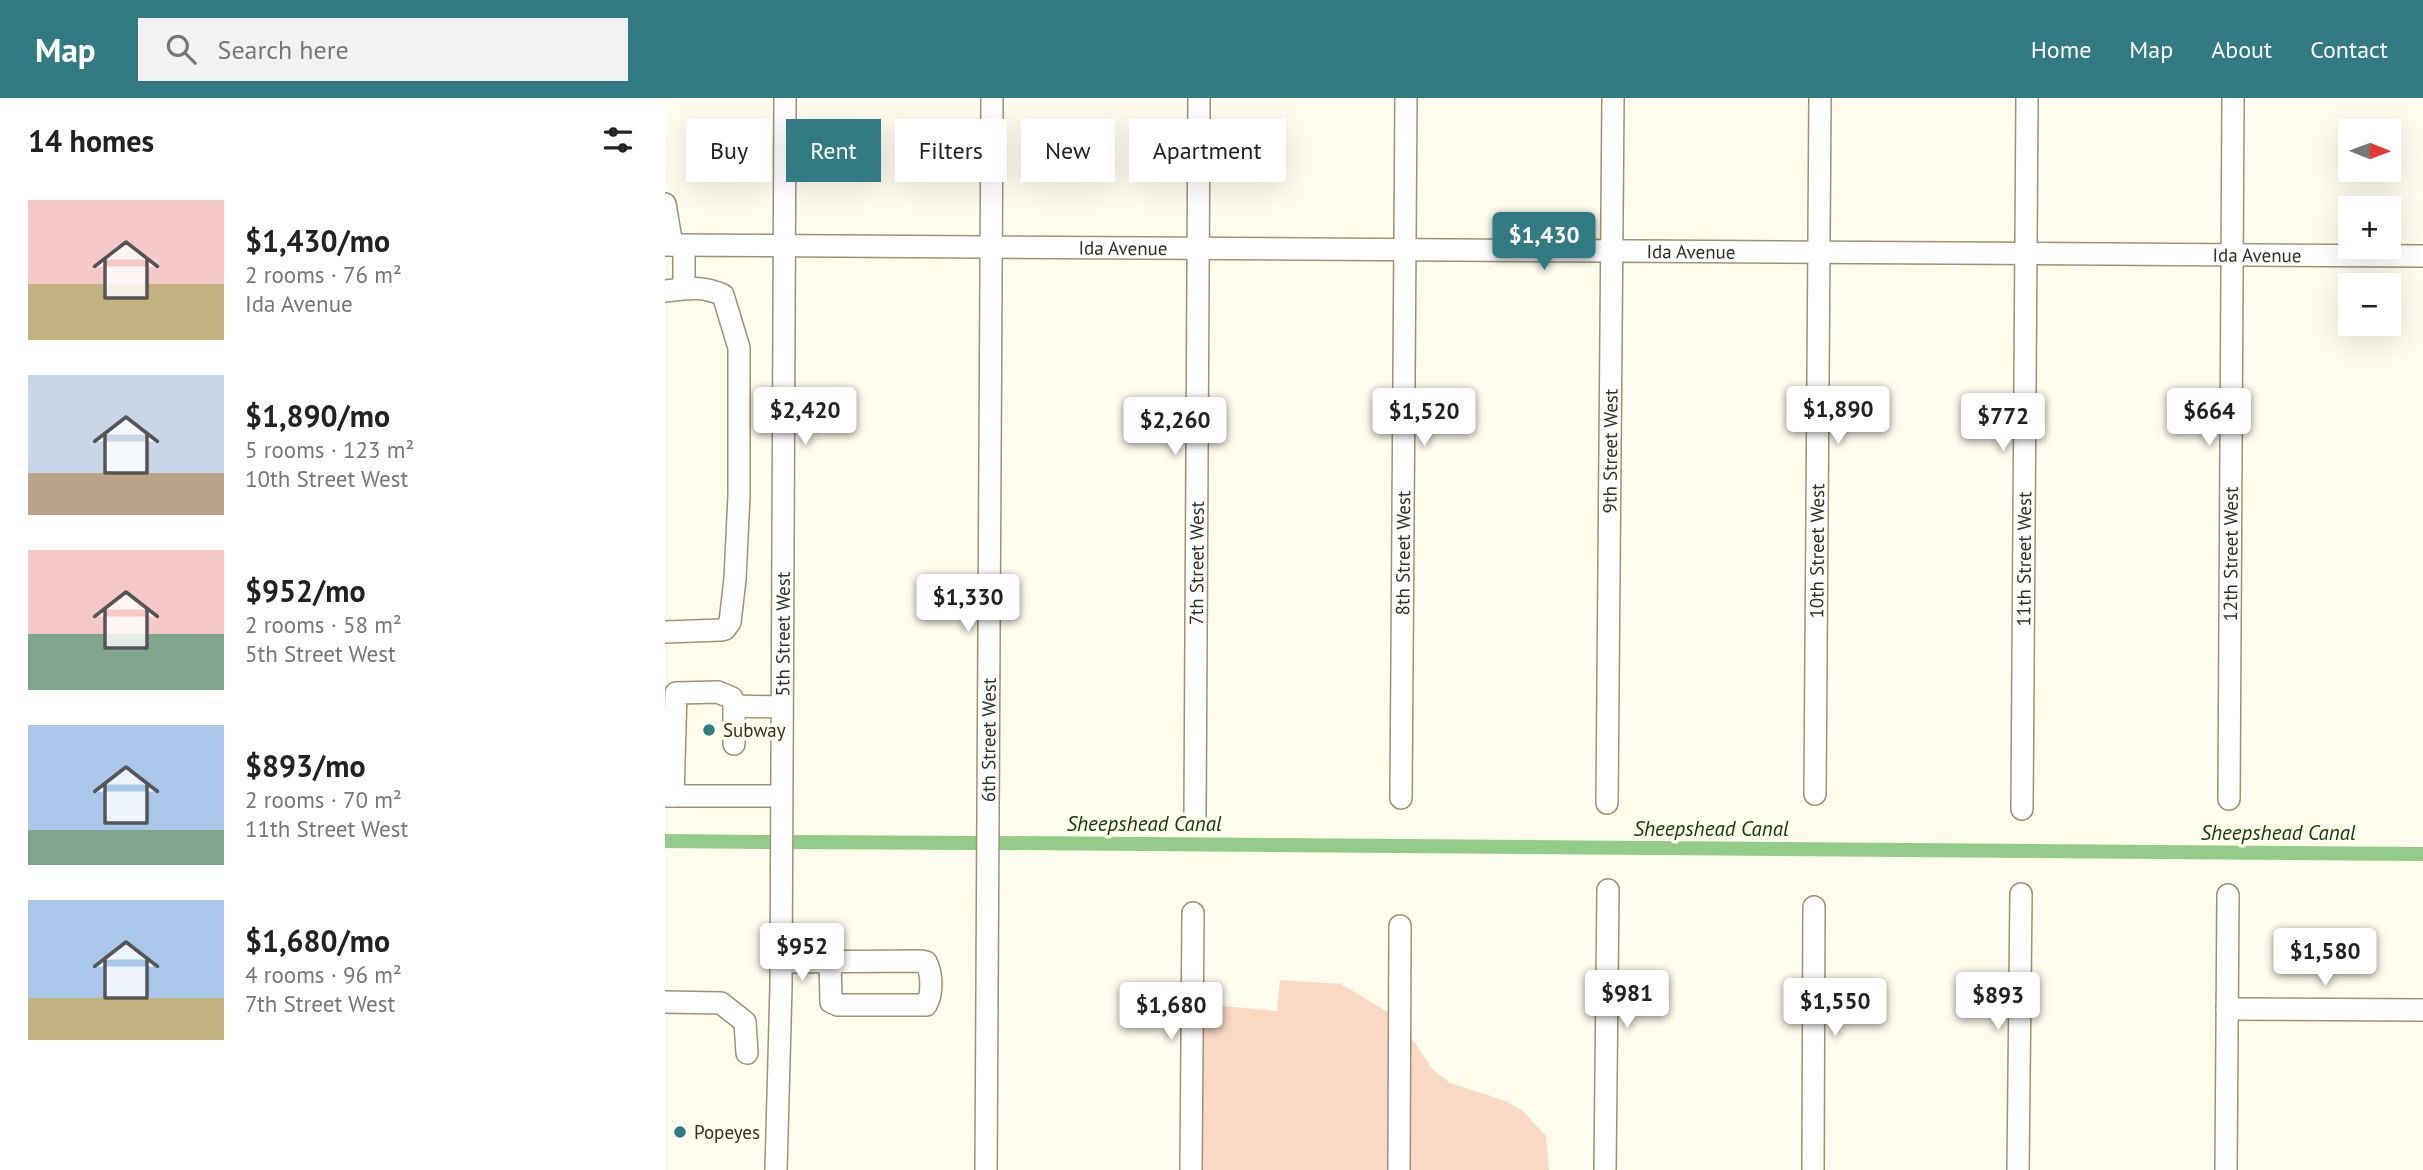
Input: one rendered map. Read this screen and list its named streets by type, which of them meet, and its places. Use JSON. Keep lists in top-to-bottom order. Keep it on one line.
{"streets":{"street":["Ida Avenue","9th Street West","10th Street West","8th Street West","12th Street West","11th Street West","7th Street West","5th Street West","6th Street West"]},"crossings":[["Ida Avenue","9th Street West"],["Ida Avenue","10th Street West"],["Ida Avenue","8th Street West"],["Ida Avenue","12th Street West"],["Ida Avenue","11th Street West"],["Ida Avenue","7th Street West"],["Ida Avenue","5th Street West"],["Ida Avenue","6th Street West"]],"water":["Sheepshead Canal"],"places":["Subway","Popeyes"],"north":"right","page":{"header":"Map","search":"Search here","nav":["Home","Map","About","Contact"],"heading":"14 homes","map_buttons":["+","−"],"chip":["Buy","Rent","Filters","New","Apartment"],"list":[{"name":"$1,430/mo","note":"2 rooms · 76 m² · Ida Avenue"},{"name":"$1,890/mo","note":"5 rooms · 123 m² · 10th Street West"},{"name":"$952/mo","note":"2 rooms · 58 m² · 5th Street West"},{"name":"$893/mo","note":"2 rooms · 70 m² · 11th Street West"},{"name":"$1,680/mo","note":"4 rooms · 96 m² · 7th Street West"}],"price":["$1,430","$1,890","$2,420","$1,520","$664","$772","$2,260","$1,330","$952","$1,580","$981","$893","$1,550","$1,680"]}}
